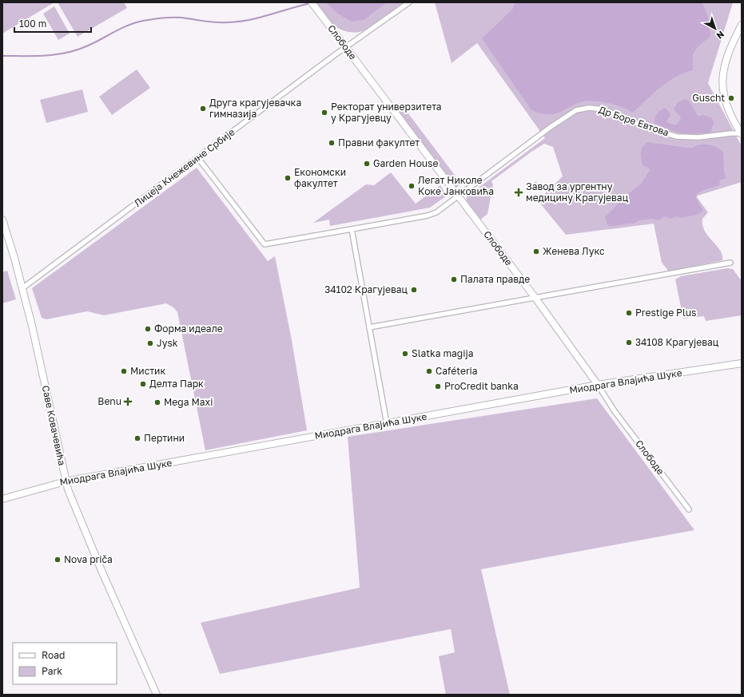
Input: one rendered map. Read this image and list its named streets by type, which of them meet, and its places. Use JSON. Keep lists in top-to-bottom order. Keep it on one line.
{"streets":{"street":["Слободе","Др Боре Евтова","Лицеја Кнежевине Србије","Миодрага Влајића Шуке","Саве Ковачевића"]},"crossings":[["Слободе","Др Боре Евтова"],["Слободе","Лицеја Кнежевине Србије"],["Слободе","Миодрага Влајића Шуке"],["Др Боре Евтова","Лицеја Кнежевине Србије"],["Лицеја Кнежевине Србије","Саве Ковачевића"],["Миодрага Влајића Шуке","Саве Ковачевића"]],"places":{"other":["Guscht","Друга крагујевачка гимназија","Ректорат универзитета у Крагујевцу","Правни факултет","Garden House","Економски факултет","Легат Николе Коке Јанковића","Женева Лукс","Палата правде","34102 Крагујевац","Prestige Plus","Форма идеале","34108 Крагујевац","Jysk","Slatka magija","Мистик","Caféteria","Делта Парк","ProCredit banka","Mega Maxi","Пертини","Nova priča"],"health":["Завод за ургентну медицину Крагујевац","Benu"]},"legend":["Road","Park"],"scale_bar":"100 m","north":"bottom right"}
